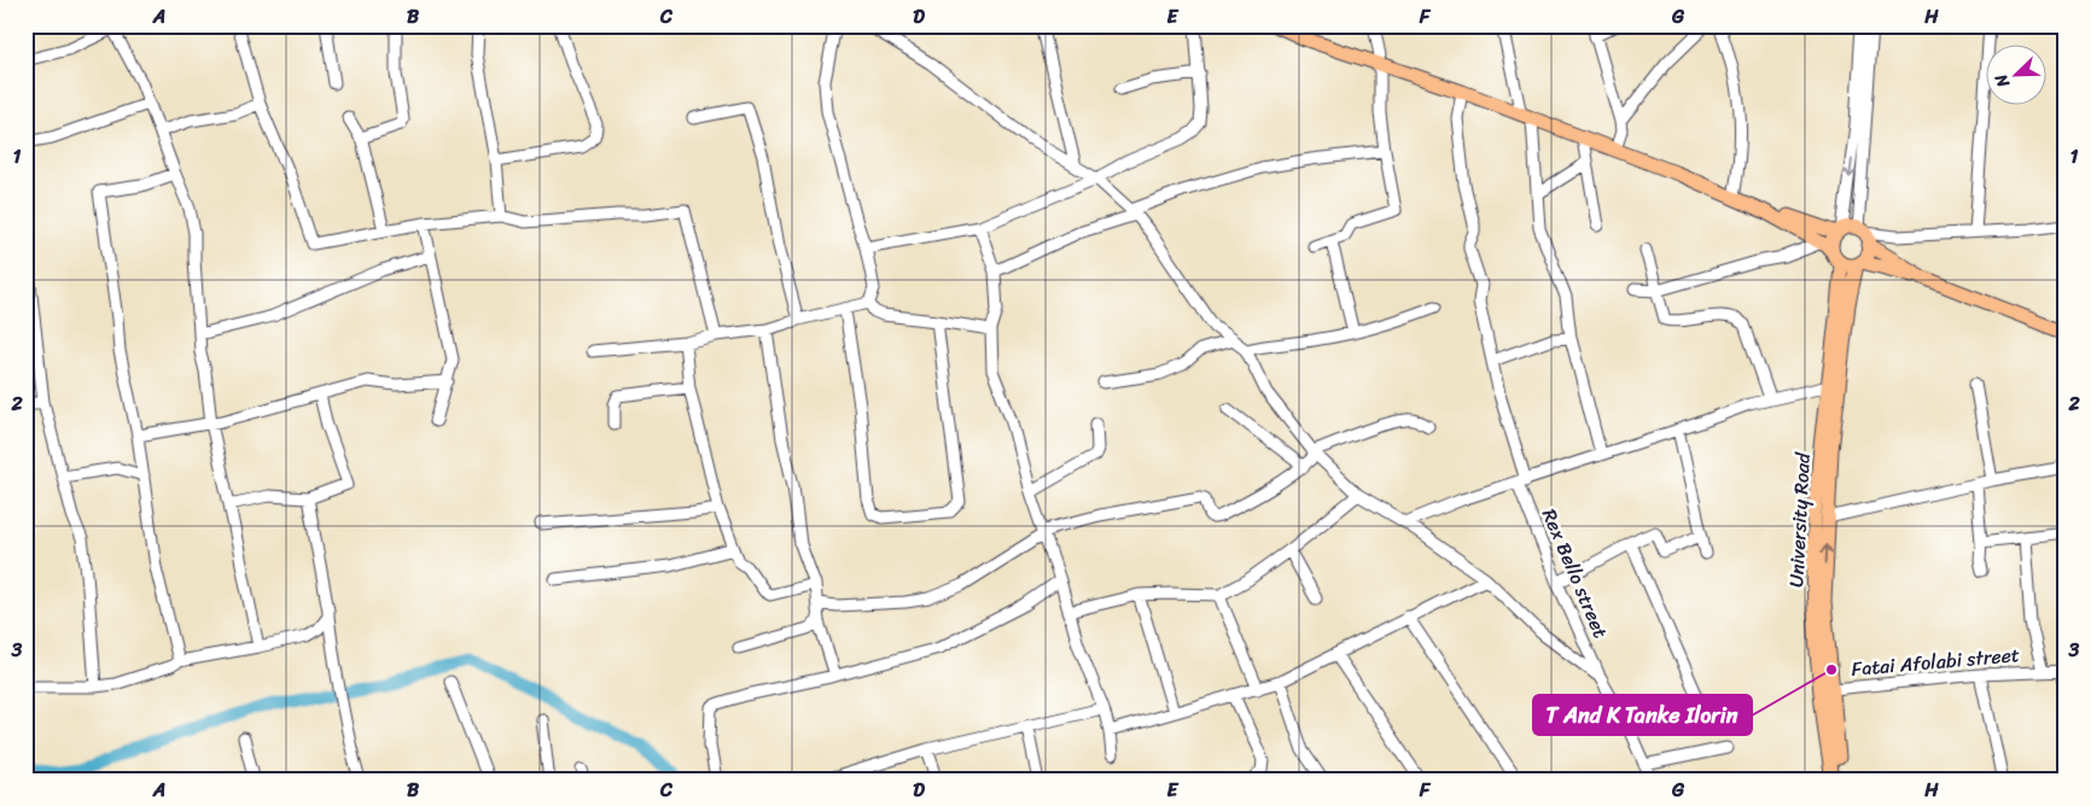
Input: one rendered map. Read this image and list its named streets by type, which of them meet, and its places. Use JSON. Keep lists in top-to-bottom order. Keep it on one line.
{"streets":{"main road":["University Road"],"street":["Rex Bello street","Fatai Afolabi street"]},"crossings":[["University Road","Fatai Afolabi street"]],"places":["T And K Tanke Ilorin"],"north":"bottom left","grid":{"columns":["A","B","C","D","E","F","G","H"],"rows":["1","2","3"]}}
